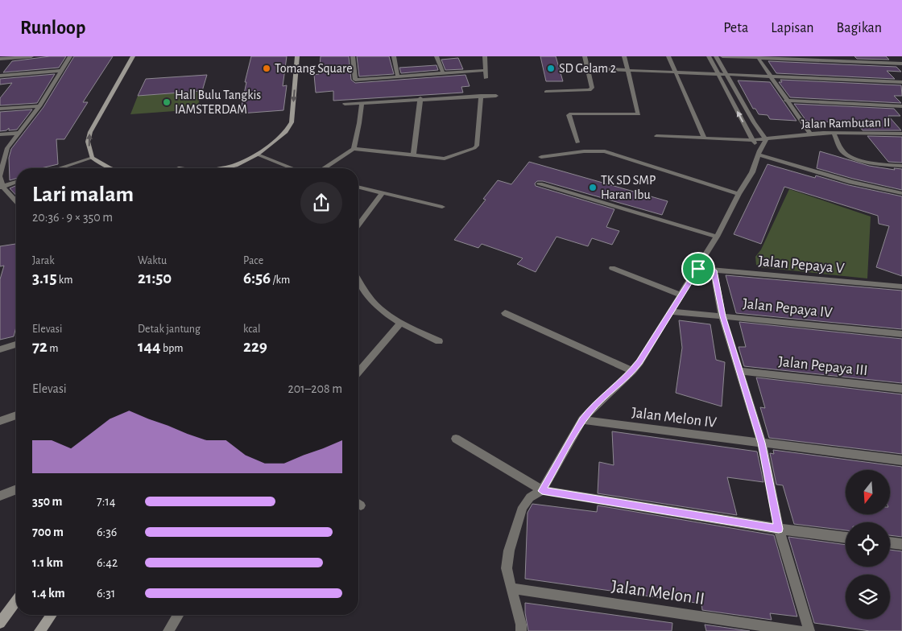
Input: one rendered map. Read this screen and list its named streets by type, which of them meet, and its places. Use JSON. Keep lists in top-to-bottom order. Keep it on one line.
{"streets":{"street":["Jalan Rambutan II","Jalan Pepaya V","Jalan Pepaya IV","Jalan Pepaya III","Jalan Melon IV","Jalan Melon II"]},"places":["Tomang Square","SD Gelam 2","Hall Bulu Tangkis IAMSTERDAM","TK SD SMP Haran Ibu"],"north":"bottom","page":{"header":"Runloop","nav":["Peta","Lapisan","Bagikan"],"heading":["Lari malam","20:36 · 9 × 350 m"],"stats":[["Jarak","3.15 km"],["Waktu","21:50"],["Pace","6:56 /km"],["Elevasi","72 m"],["Detak jantung","144 bpm"],["kcal","229"]],"chart":["Elevasi","201–208 m"],"list":[{"name":"350 m","note":"7:14"},{"name":"700 m","note":"6:36"},{"name":"1.1 km","note":"6:42"},{"name":"1.4 km","note":"6:31"}]}}
